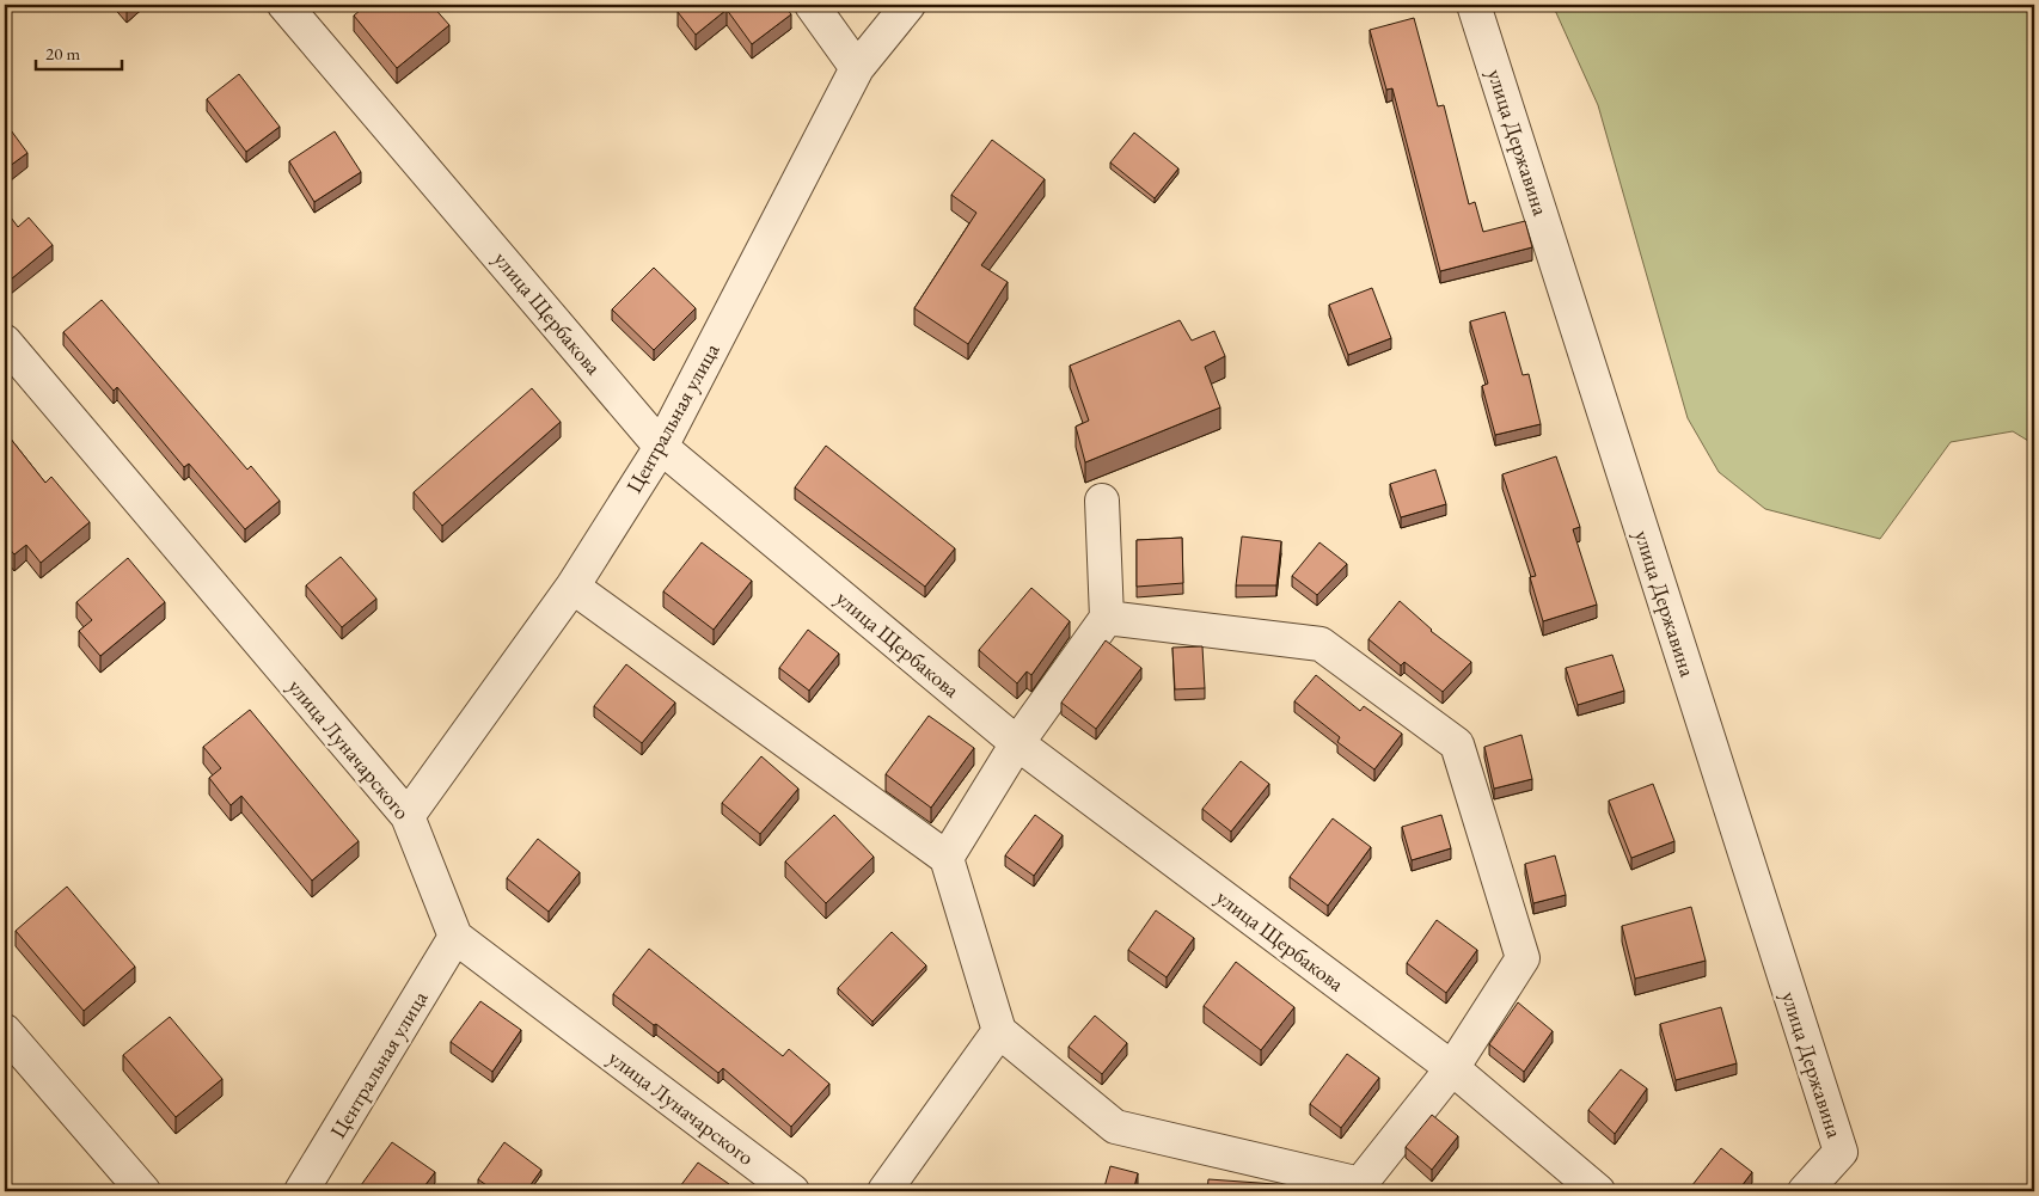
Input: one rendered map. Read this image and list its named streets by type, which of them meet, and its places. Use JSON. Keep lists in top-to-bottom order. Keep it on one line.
{"streets":{"street":["улица Державина","улица Щербакова","Центральная улица","улица Луначарского"]},"crossings":[["улица Щербакова","Центральная улица"],["Центральная улица","улица Луначарского"]],"scale_bar":"20 m"}
